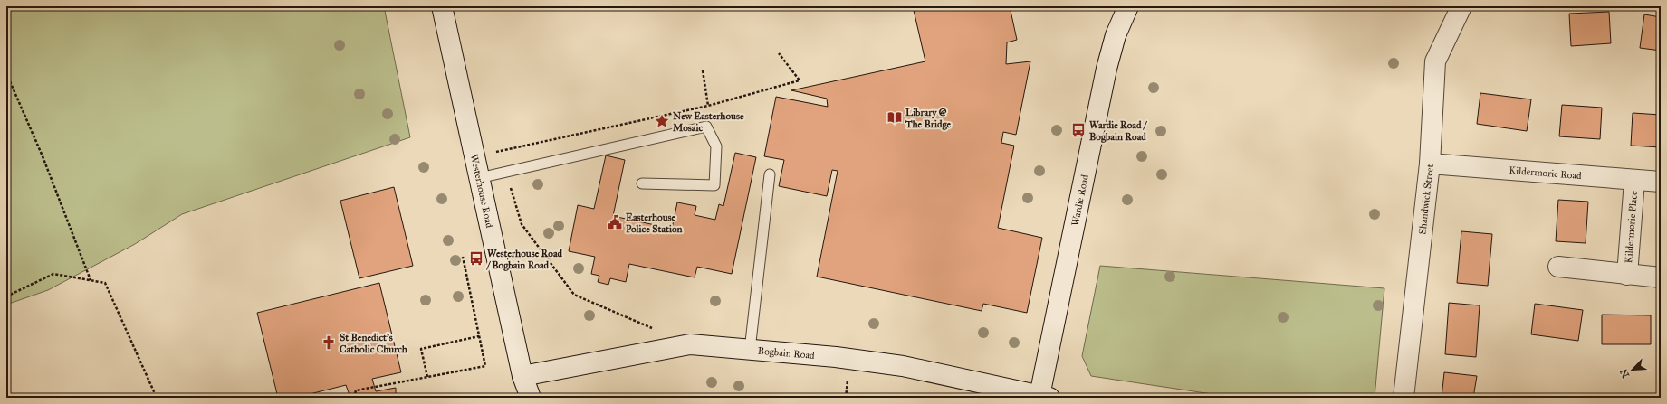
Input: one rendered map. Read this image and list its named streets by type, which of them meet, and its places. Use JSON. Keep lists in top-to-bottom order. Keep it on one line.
{"streets":{"street":["Kildermorie Road","Westerhouse Road","Wardie Road","Shandwick Street","Kildermorie Place","Bogbain Road"]},"crossings":[["Kildermorie Road","Shandwick Street"],["Kildermorie Road","Kildermorie Place"],["Westerhouse Road","Bogbain Road"],["Wardie Road","Bogbain Road"]],"places":{"library":["Library @ The Bridge"],"place":["New Easterhouse Mosaic"],"bus stop":["Wardie Road / Bogbain Road","Westerhouse Road / Bogbain Road"],"public building":["Easterhouse Police Station"],"church":["St Benedict's Catholic Church"]},"north":"bottom left"}
